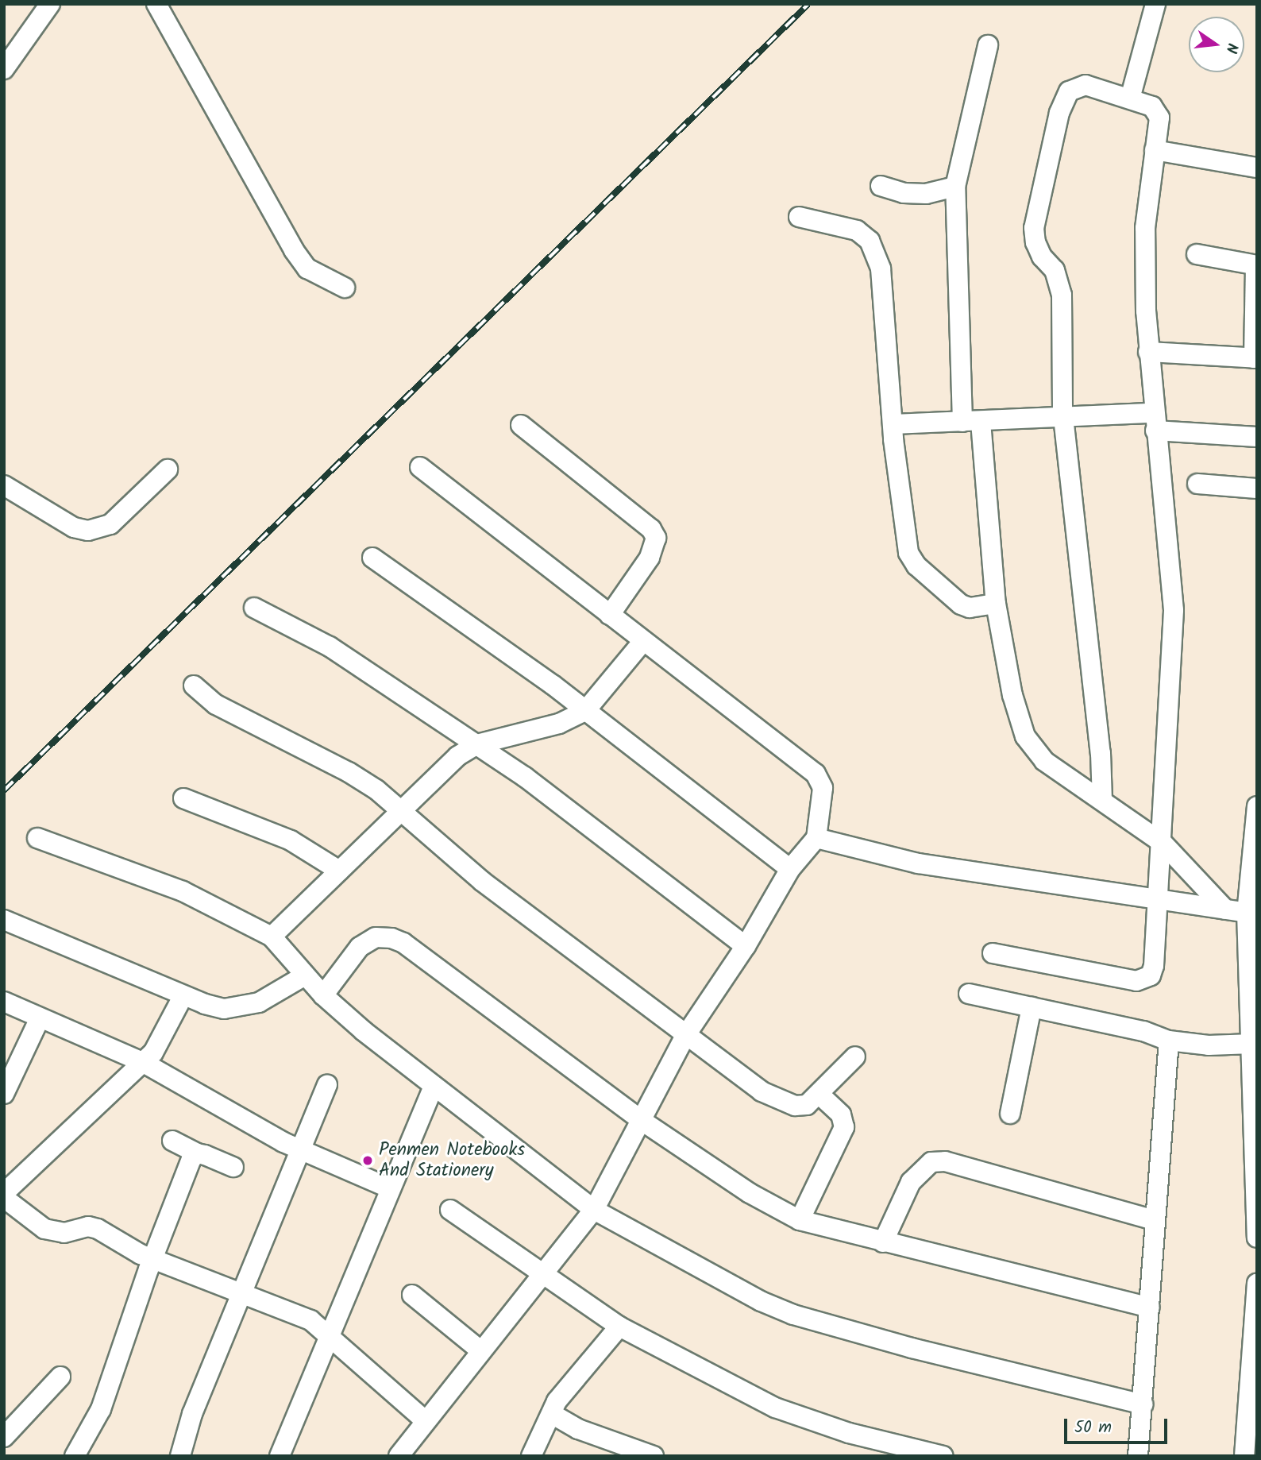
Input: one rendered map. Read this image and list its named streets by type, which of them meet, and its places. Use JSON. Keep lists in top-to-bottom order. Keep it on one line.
{"places":["Penmen Notebooks And Stationery"],"scale_bar":"50 m","north":"right"}
